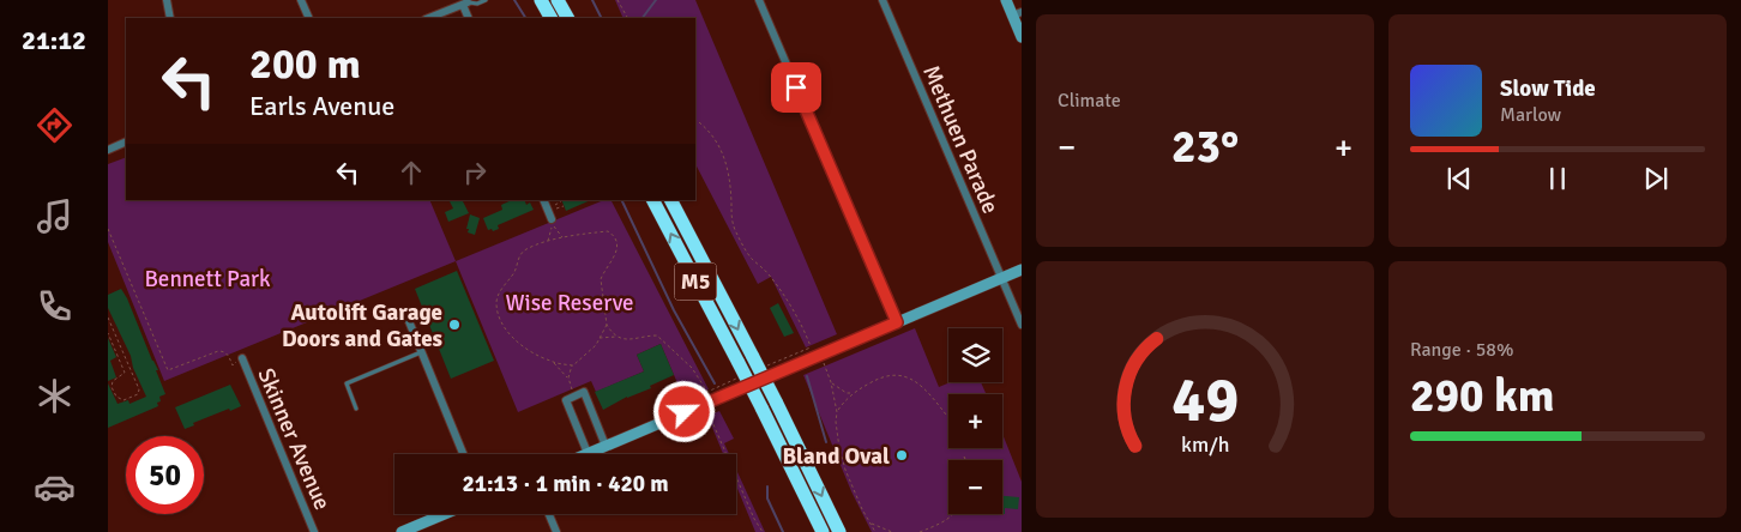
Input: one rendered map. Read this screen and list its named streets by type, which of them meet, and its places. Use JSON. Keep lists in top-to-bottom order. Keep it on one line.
{"streets":{"highway":["M5"],"street":["Methuen Parade","Skinner Avenue"]},"parks":["Bennett Park","Wise Reserve"],"places":["Autolift Garage Doors and Gates","Bland Oval"],"page":{"tabs":"21:12","tile":["Climate",["Range · 58%","290 km"]],"turn":["200 m","Earls Avenue"],"song":["Slow Tide","Marlow"],"heat":["−","23°","+"],"map_buttons":["+","−"],"limit":"50","trip":"21:13 · 1 min · 420 m","gauge":["49","km/h"]}}
